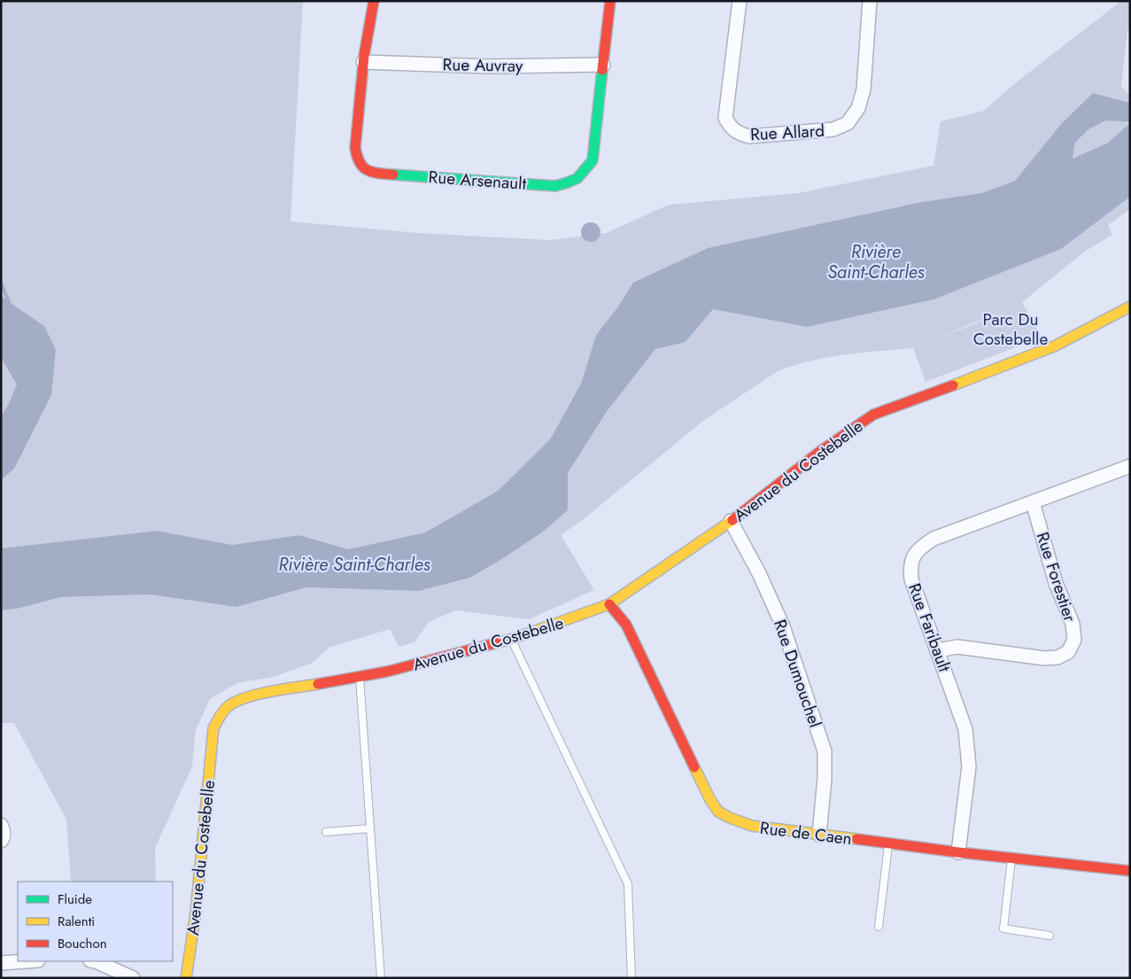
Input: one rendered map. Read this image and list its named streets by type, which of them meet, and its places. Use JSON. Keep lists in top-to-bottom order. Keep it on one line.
{"streets":{"street":["Rue Auvray","Rue Allard","Rue Arsenault","Avenue du Costebelle","Rue Forestier","Rue Faribault","Rue Dumouchel","Rue de Caen"]},"crossings":[["Rue Auvray","Rue Arsenault"],["Avenue du Costebelle","Rue Dumouchel"],["Avenue du Costebelle","Rue de Caen"],["Rue Forestier","Rue Faribault"],["Rue Faribault","Rue de Caen"],["Rue Dumouchel","Rue de Caen"]],"water":["Rivière Saint-Charles"],"parks":["Parc Du Costebelle"],"legend":["Fluide","Ralenti","Bouchon"]}
